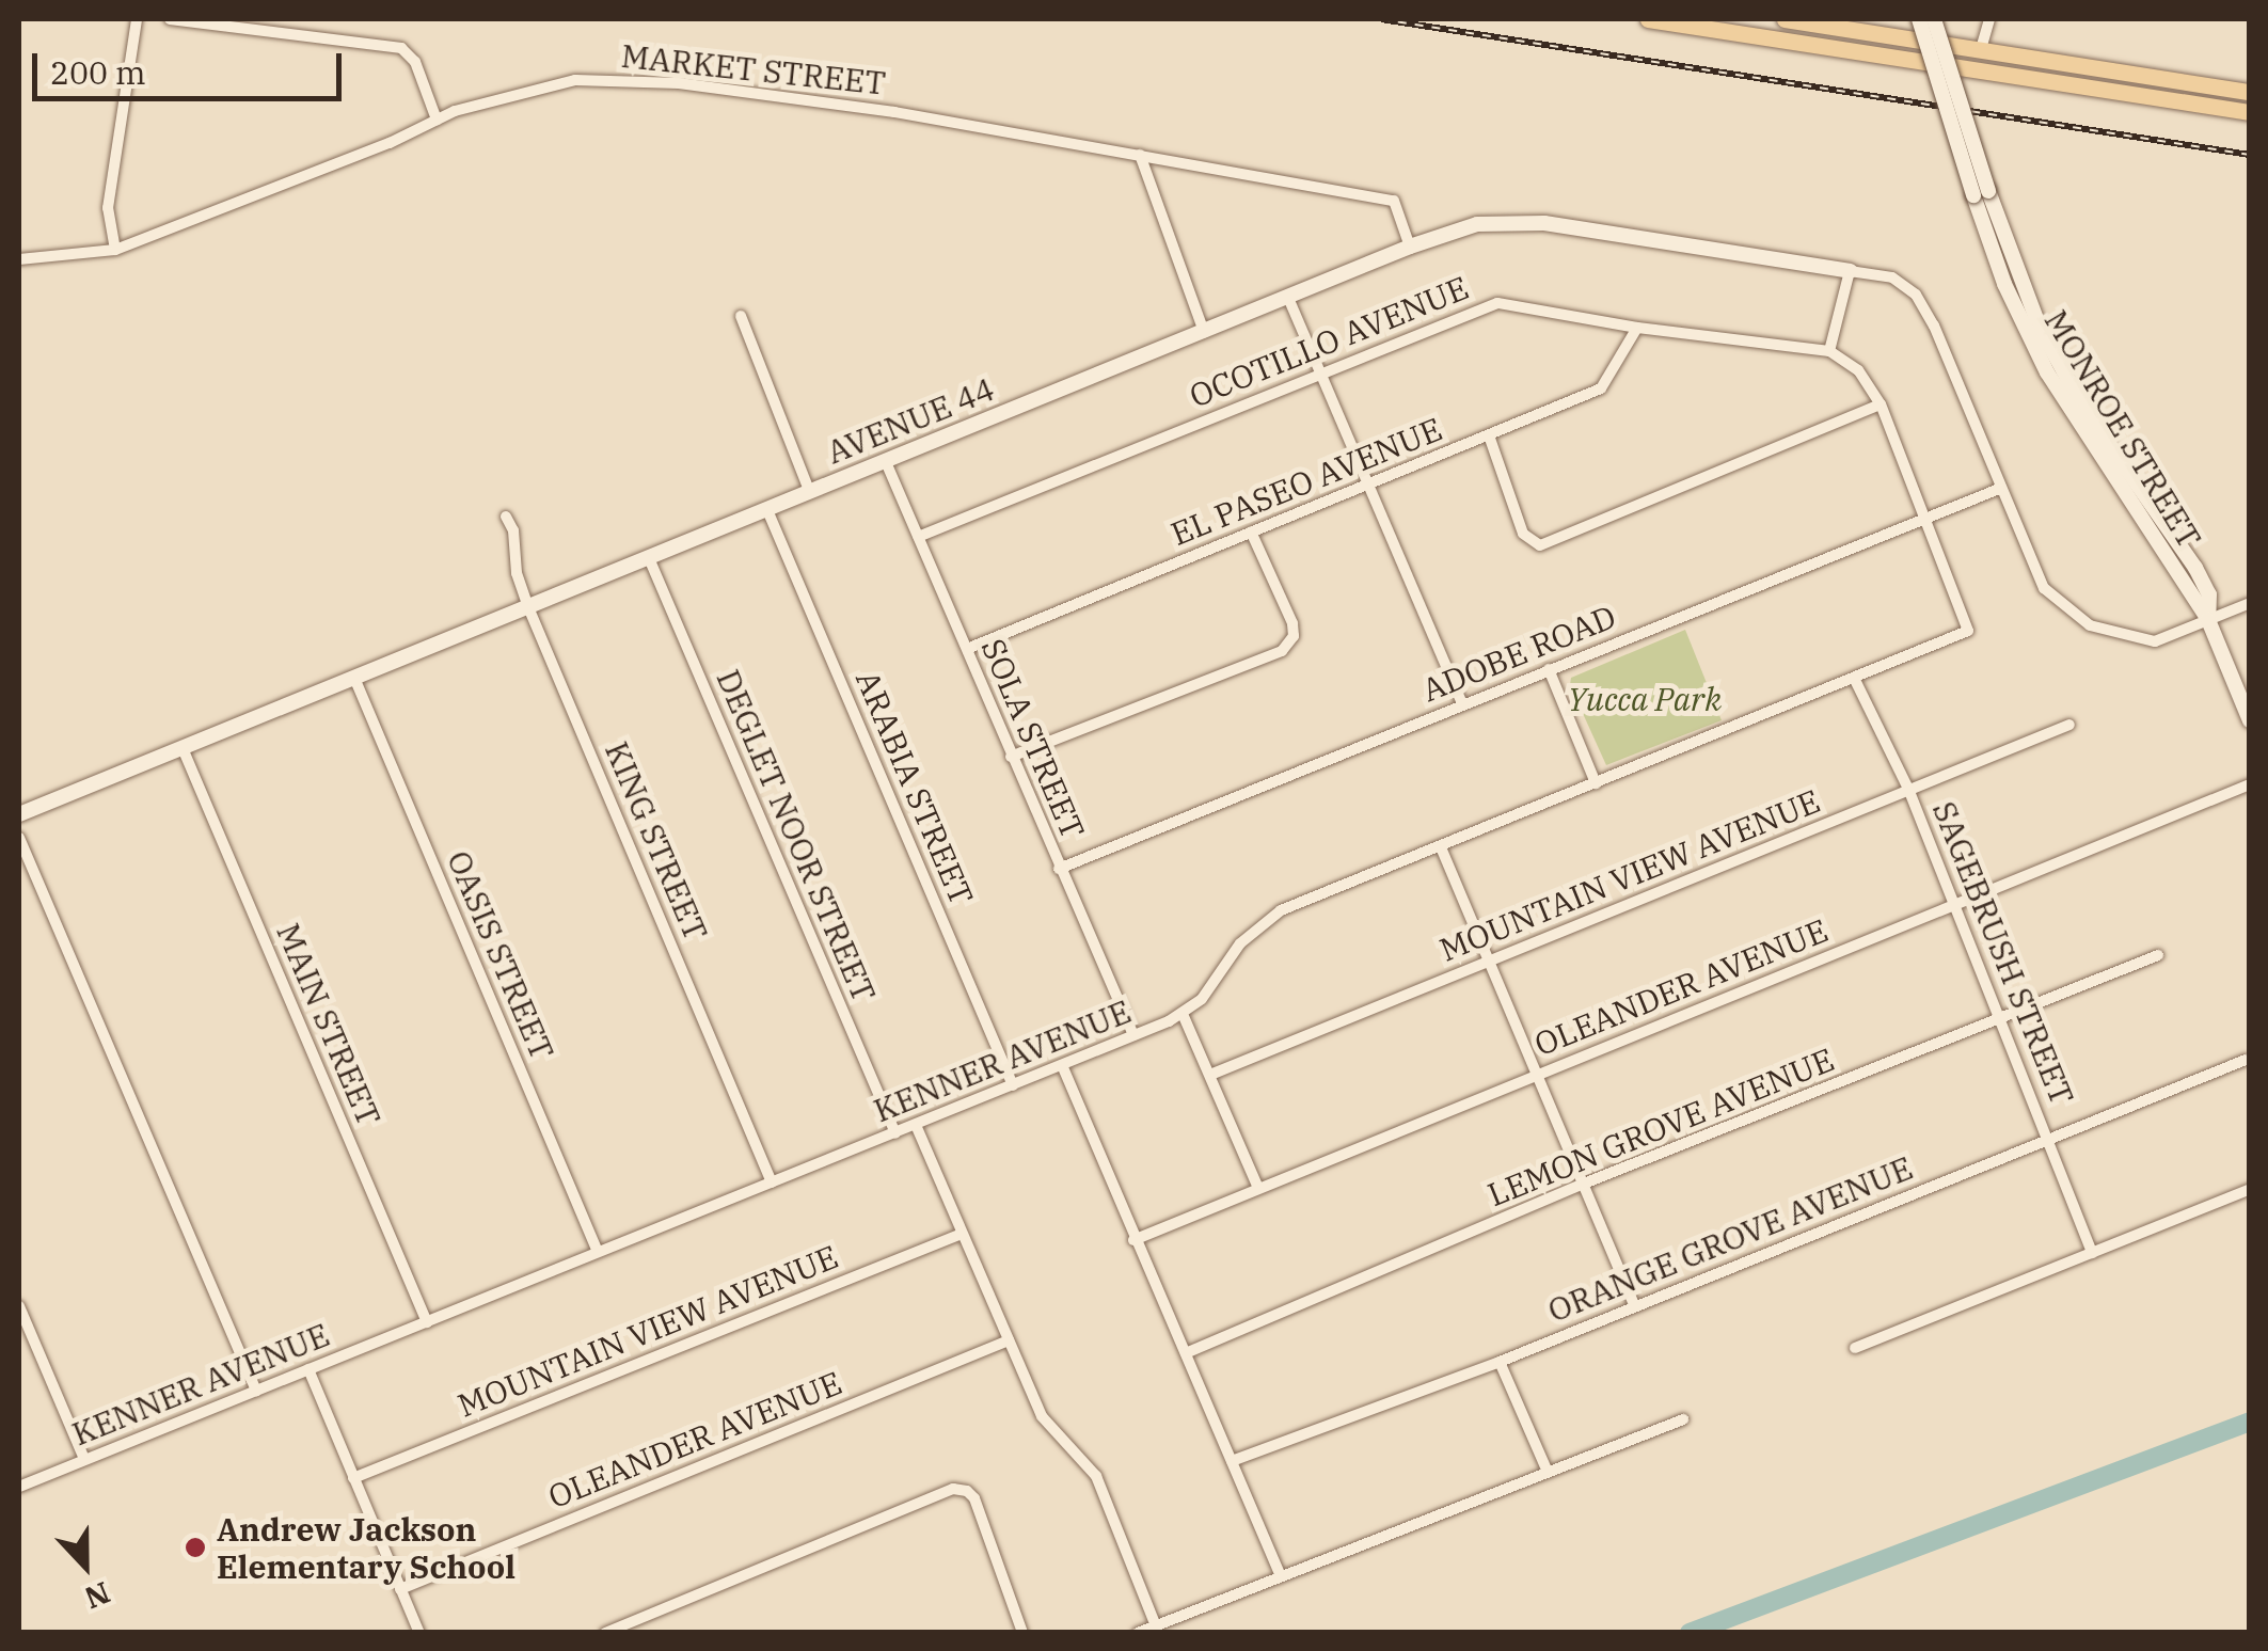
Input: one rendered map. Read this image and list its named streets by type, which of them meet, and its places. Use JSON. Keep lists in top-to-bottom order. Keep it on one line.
{"streets":{"street":["MARKET STREET","OCOTILLO AVENUE","AVENUE 44","MONROE STREET","EL PASEO AVENUE","ADOBE ROAD","SOLA STREET","ARABIA STREET","DEGLET NOOR STREET","KING STREET","MOUNTAIN VIEW AVENUE","SAGEBRUSH STREET","OASIS STREET","OLEANDER AVENUE","MAIN STREET","KENNER AVENUE","LEMON GROVE AVENUE","ORANGE GROVE AVENUE"]},"crossings":[["MARKET STREET","AVENUE 44"],["OCOTILLO AVENUE","EL PASEO AVENUE"],["OCOTILLO AVENUE","SOLA STREET"],["AVENUE 44","SOLA STREET"],["AVENUE 44","ARABIA STREET"],["AVENUE 44","DEGLET NOOR STREET"],["AVENUE 44","KING STREET"],["AVENUE 44","OASIS STREET"],["AVENUE 44","MAIN STREET"],["EL PASEO AVENUE","SOLA STREET"],["ADOBE ROAD","SOLA STREET"],["ADOBE ROAD","KENNER AVENUE"],["SOLA STREET","KENNER AVENUE"],["ARABIA STREET","KENNER AVENUE"],["DEGLET NOOR STREET","KENNER AVENUE"],["KING STREET","KENNER AVENUE"],["MOUNTAIN VIEW AVENUE","SAGEBRUSH STREET"],["SAGEBRUSH STREET","OLEANDER AVENUE"],["SAGEBRUSH STREET","KENNER AVENUE"],["SAGEBRUSH STREET","LEMON GROVE AVENUE"],["SAGEBRUSH STREET","ORANGE GROVE AVENUE"],["OASIS STREET","KENNER AVENUE"],["MAIN STREET","KENNER AVENUE"]],"parks":["Yucca Park"],"places":["Andrew Jackson Elementary School"],"scale_bar":"200 m","north":"bottom"}
